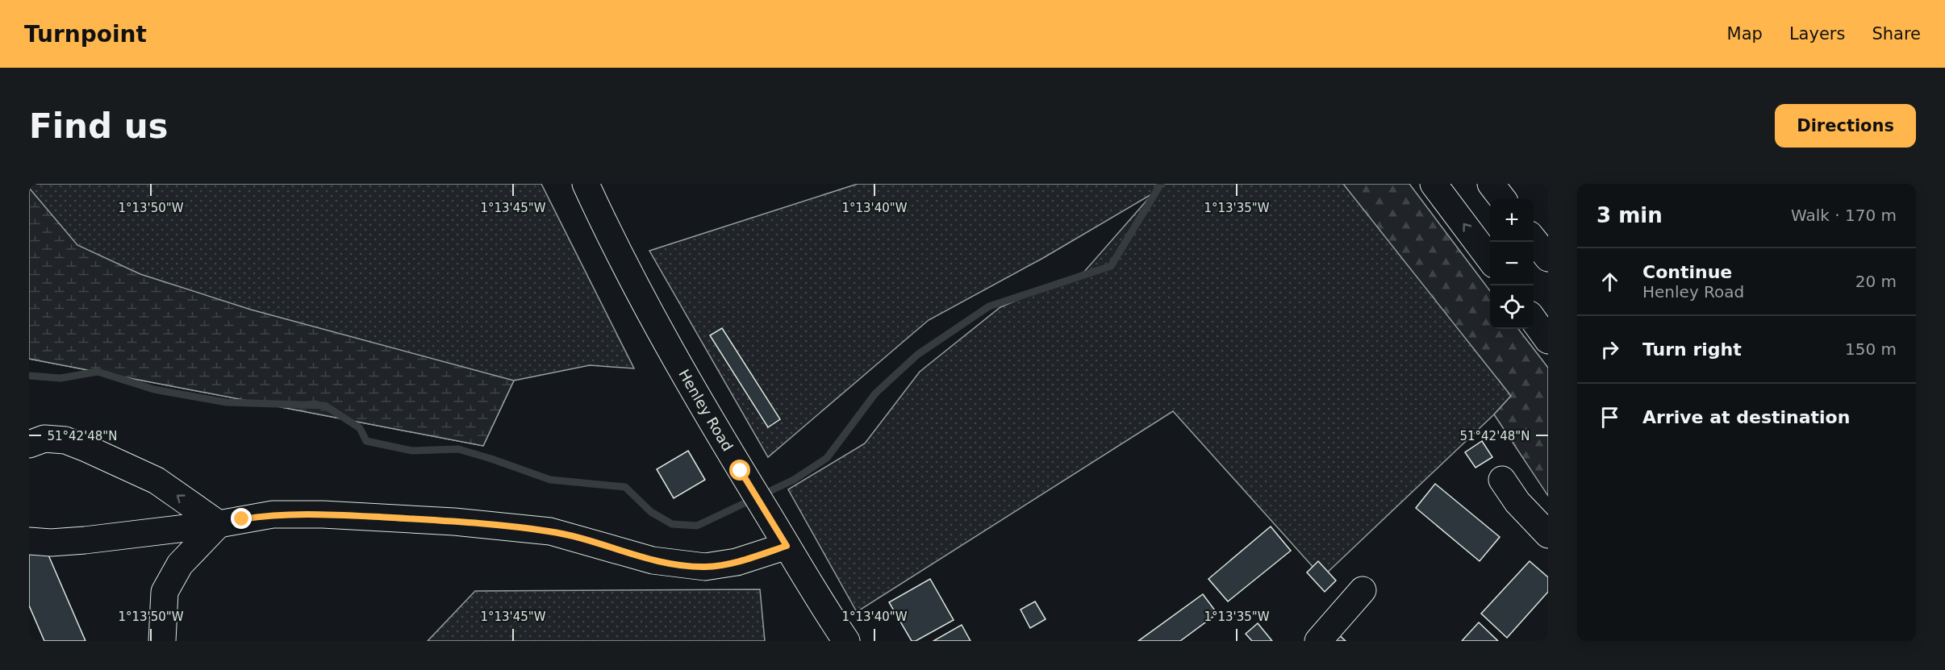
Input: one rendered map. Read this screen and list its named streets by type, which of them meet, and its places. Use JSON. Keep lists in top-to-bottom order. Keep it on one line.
{"streets":{"street":["Henley Road"]},"page":{"header":"Turnpoint","nav":["Map","Layers","Share"],"buttons":"Directions","title":"Find us","heading":["3 min","Walk · 170 m"],"map_buttons":["+","−"],"list":[["Continue","Henley Road","20 m"],["Turn right","150 m"],"Arrive at destination"]},"coordinates":["1°13'50\"W","1°13'45\"W","1°13'40\"W","1°13'35\"W","51°42'48\"N"]}
